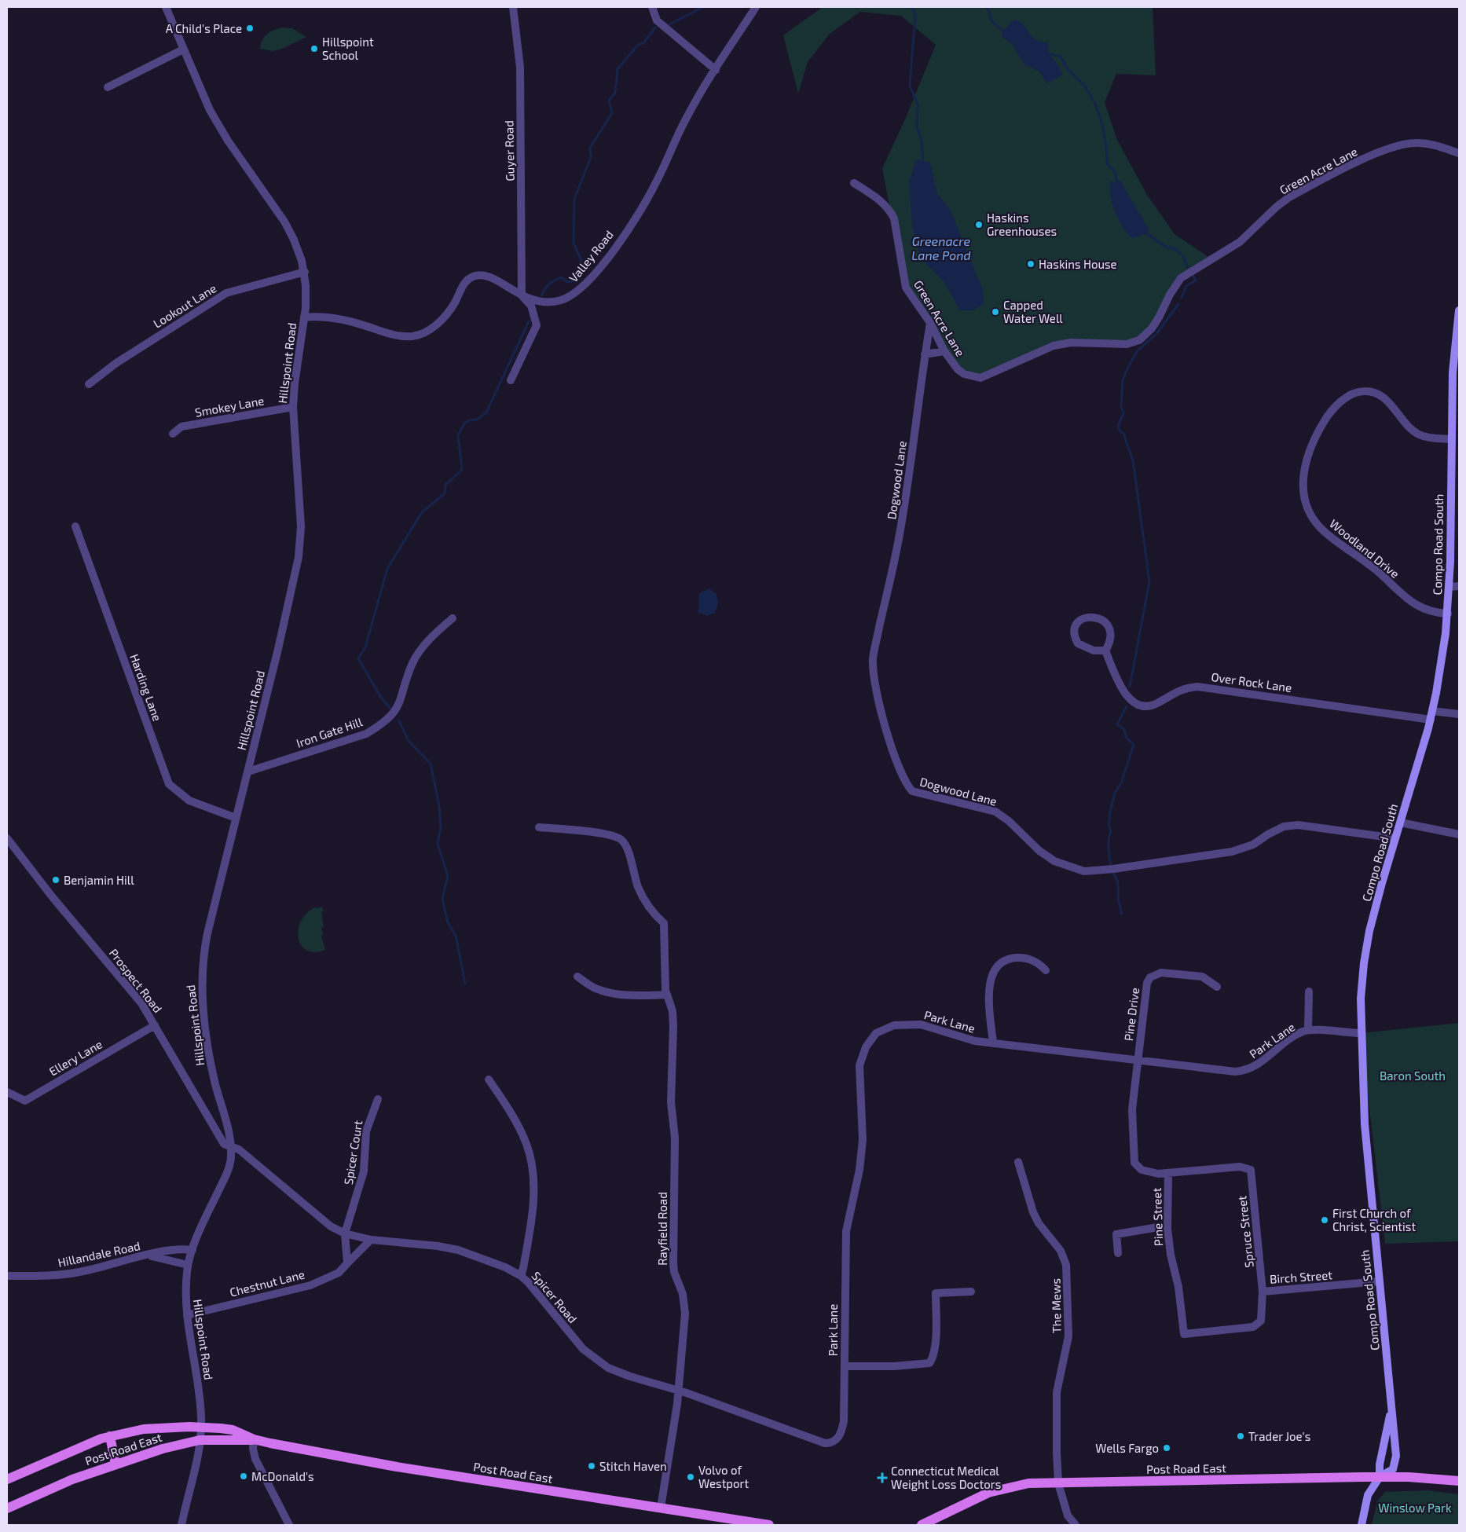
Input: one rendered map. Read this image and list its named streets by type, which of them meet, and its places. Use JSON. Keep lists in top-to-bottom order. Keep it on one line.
{"streets":{"main road":["Compo Road South","Post Road East"],"street":["Guyer Road","Green Acre Lane","Valley Road","Lookout Lane","Hillspoint Road","Smokey Lane","Dogwood Lane","Woodland Drive","Over Rock Lane","Harding Lane","Iron Gate Hill","Prospect Road","Pine Drive","Park Lane","Ellery Lane","Spicer Court","Pine Street","Rayfield Road","Spruce Street","Hillandale Road","Birch Street","Chestnut Lane","Spicer Road","The Mews"]},"crossings":[["Guyer Road","Valley Road"],["Green Acre Lane","Dogwood Lane"],["Valley Road","Hillspoint Road"],["Lookout Lane","Hillspoint Road"],["Hillspoint Road","Smokey Lane"],["Hillspoint Road","Harding Lane"],["Hillspoint Road","Iron Gate Hill"],["Hillspoint Road","Prospect Road"],["Hillspoint Road","Hillandale Road"],["Hillspoint Road","Chestnut Lane"],["Hillspoint Road","Spicer Road"],["Hillspoint Road","Post Road East"],["Dogwood Lane","Compo Road South"],["Compo Road South","Woodland Drive"],["Compo Road South","Over Rock Lane"],["Compo Road South","Park Lane"],["Compo Road South","Birch Street"],["Compo Road South","Post Road East"],["Prospect Road","Ellery Lane"],["Prospect Road","Spicer Road"],["Pine Drive","Park Lane"],["Pine Drive","Pine Street"],["Park Lane","Spicer Road"],["Spicer Court","Spicer Road"],["Pine Street","Spruce Street"],["Pine Street","Birch Street"],["Rayfield Road","Spicer Road"],["Rayfield Road","Post Road East"],["Spruce Street","Birch Street"],["Chestnut Lane","Spicer Road"],["The Mews","Post Road East"]],"water":["Greenacre Lane Pond"],"parks":["Baron South","Winslow Park"],"places":{"other":["A Child's Place","Hillspoint School","Haskins Greenhouses","Haskins House","Capped Water Well","Benjamin Hill","First Church of Christ, Scientist","Trader Joe's","Wells Fargo","Stitch Haven","McDonald's","Volvo of Westport"],"health":["Connecticut Medical Weight Loss Doctors"]}}
